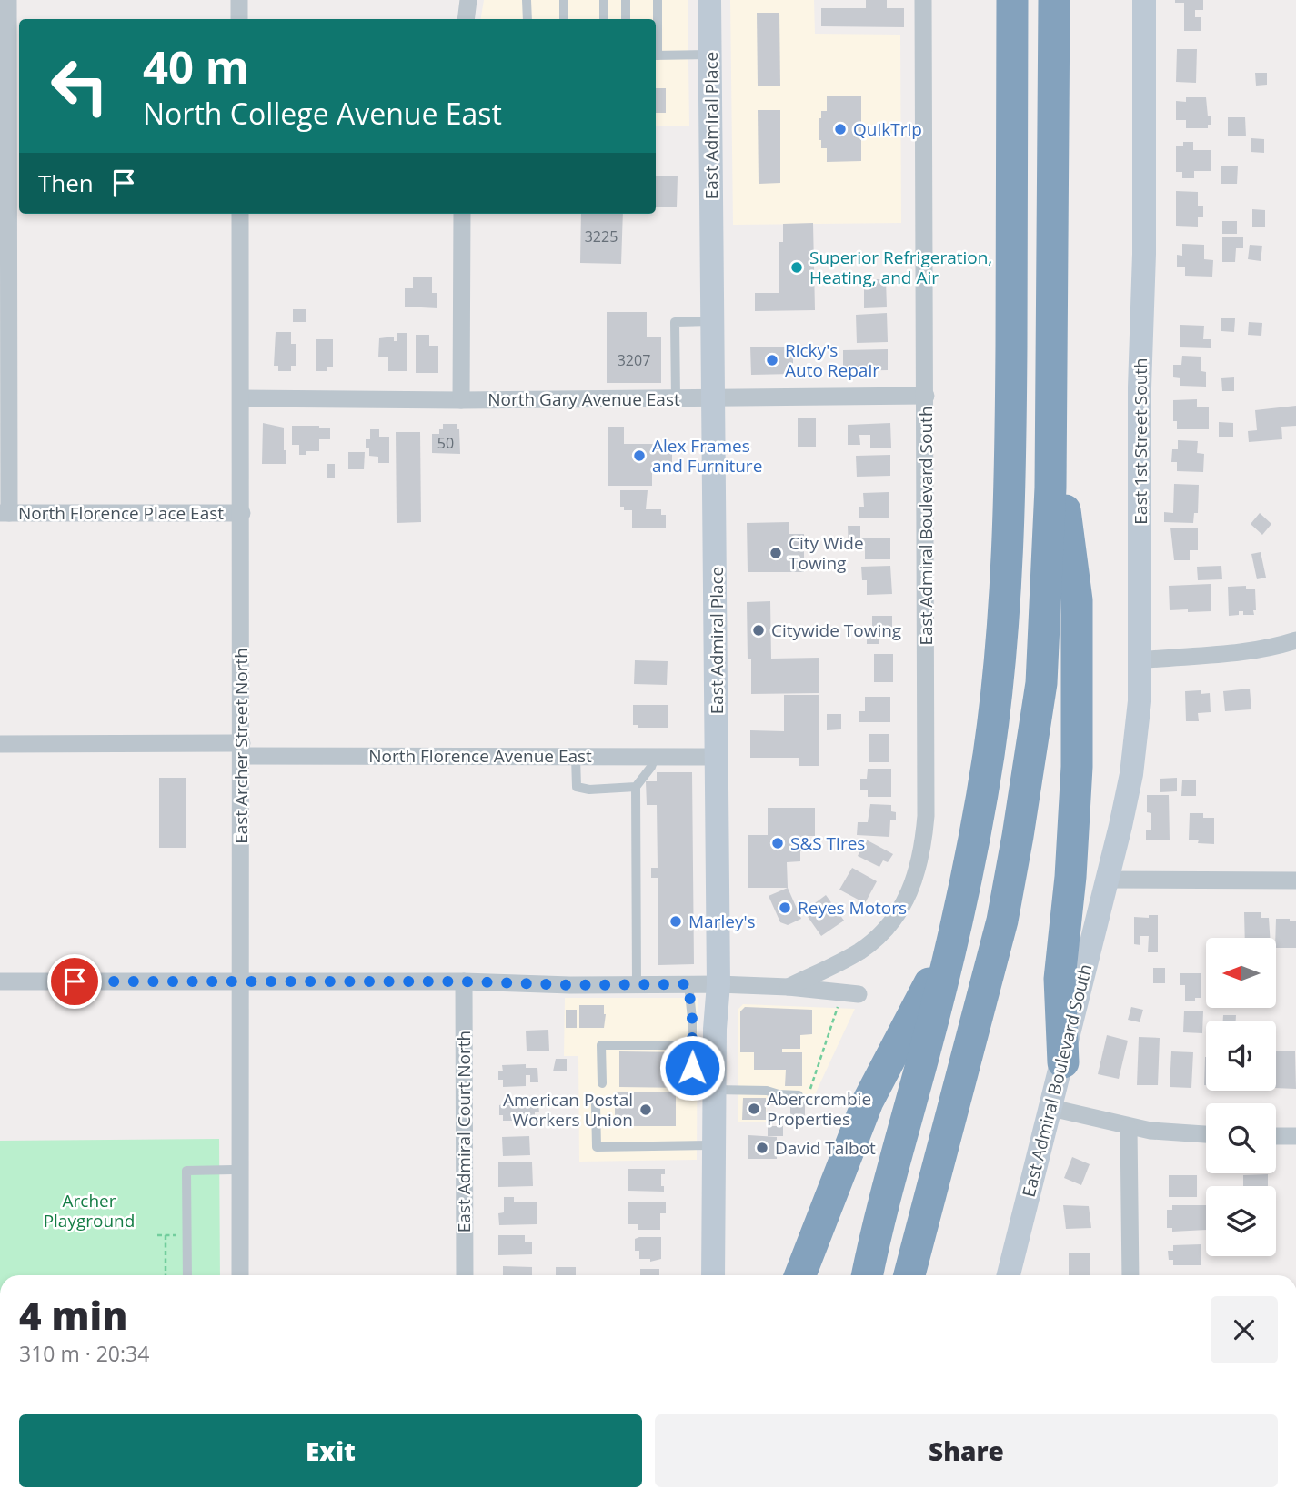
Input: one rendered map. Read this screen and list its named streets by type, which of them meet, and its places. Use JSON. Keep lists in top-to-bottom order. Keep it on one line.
{"streets":{"main road":["East Admiral Place","East 1st Street South","East Admiral Boulevard South"],"street":["North Gary Avenue East","North Florence Place East","East Archer Street North","North Florence Avenue East","East Admiral Court North"]},"crossings":[["East Admiral Place","North Gary Avenue East"],["East Admiral Place","North Florence Avenue East"],["North Gary Avenue East","East Admiral Boulevard South"],["North Gary Avenue East","East Archer Street North"],["East 1st Street South","East Admiral Boulevard South"],["North Florence Place East","East Archer Street North"],["East Archer Street North","North Florence Avenue East"]],"parks":["Archer Playground"],"places":["QuikTrip","Superior Refrigeration, Heating, and Air","Ricky's Auto Repair","Alex Frames and Furniture","City Wide Towing","Citywide Towing","S&S Tires","Reyes Motors","Marley's","Abercrombie Properties","American Postal Workers Union","David Talbot"],"house_numbers":["3225","3207","50"],"north":"left","page":{"turn":["40 m","North College Avenue East"],"then":"Then","heading":["4 min","310 m · 20:34"],"buttons":["Exit","Share"]}}
